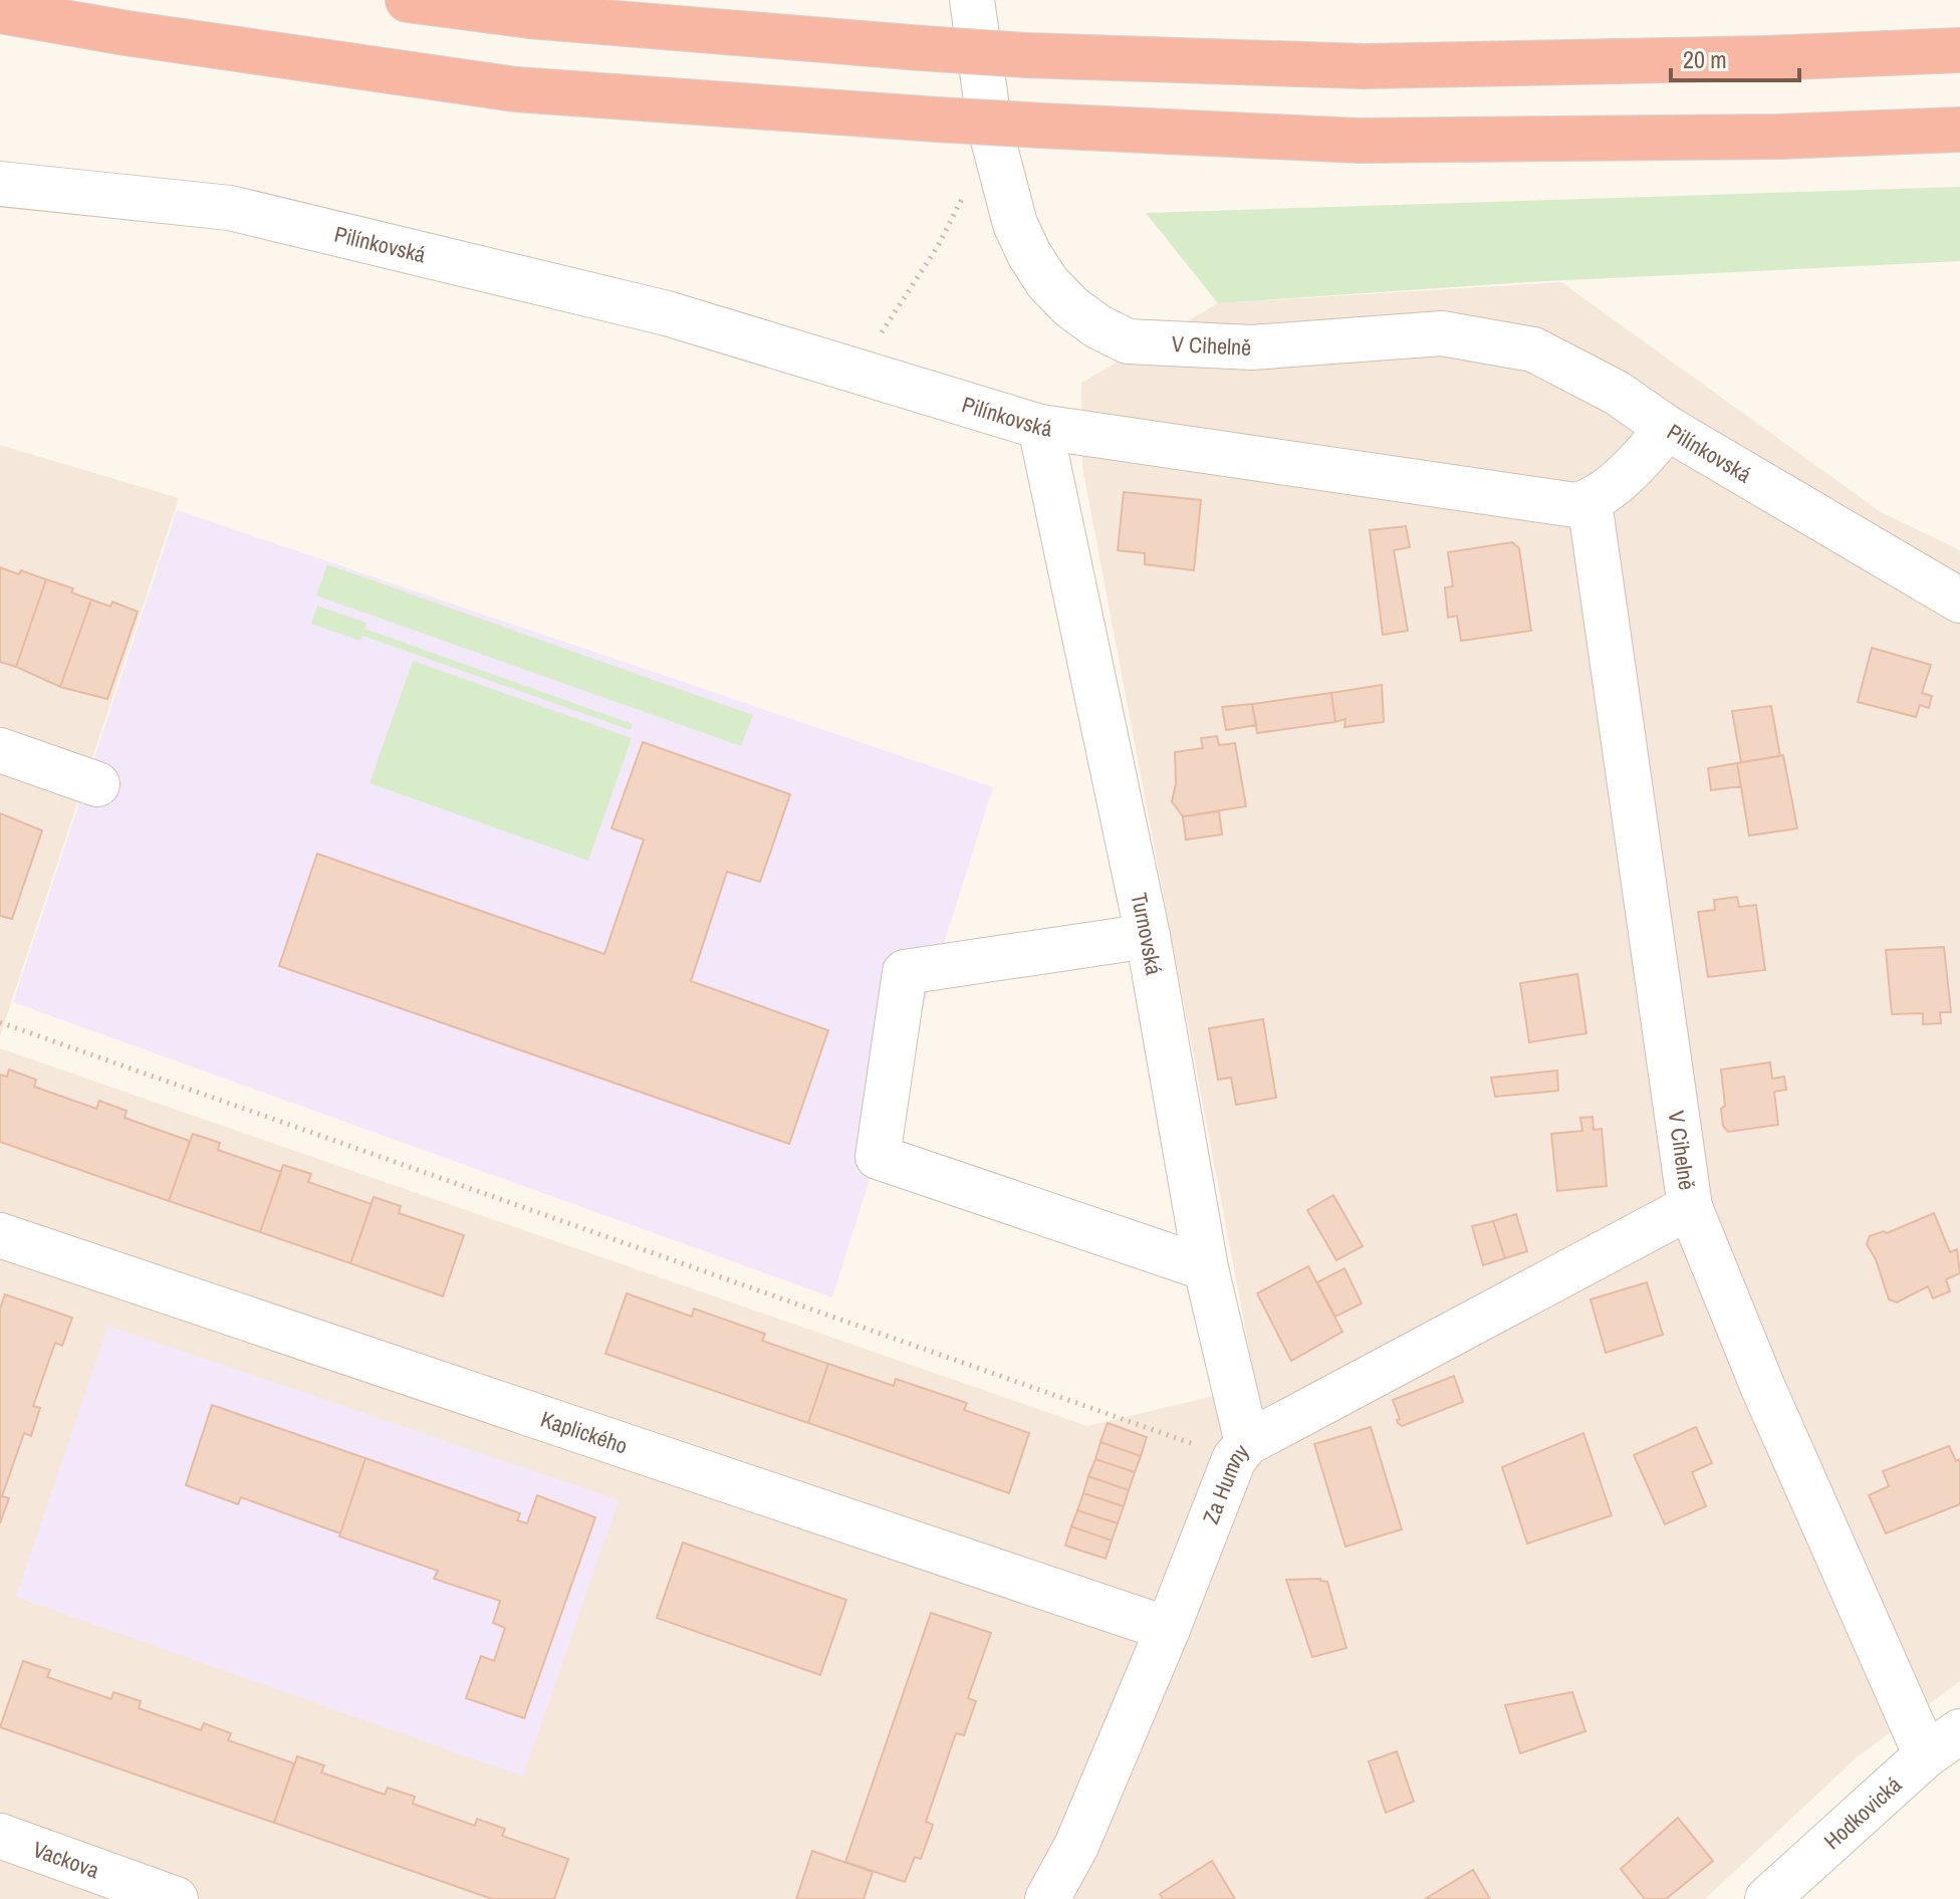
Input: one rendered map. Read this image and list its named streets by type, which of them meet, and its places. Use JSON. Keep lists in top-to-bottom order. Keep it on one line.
{"streets":{"street":["Pilínkovská","V Cihelně","Turnovská","Kaplického","Za Humny","Hodkovická","Vackova"]},"crossings":[["Pilínkovská","V Cihelně"],["Pilínkovská","Turnovská"],["V Cihelně","Za Humny"],["V Cihelně","Hodkovická"],["Turnovská","Za Humny"],["Kaplického","Za Humny"]],"scale_bar":"20 m"}
